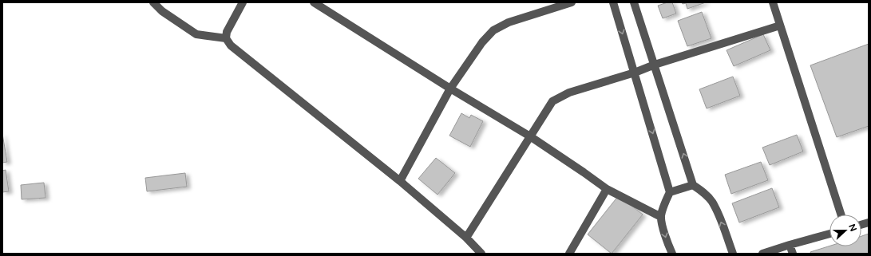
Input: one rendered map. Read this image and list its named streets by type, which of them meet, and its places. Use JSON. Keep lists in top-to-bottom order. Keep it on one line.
{"north":"right"}
